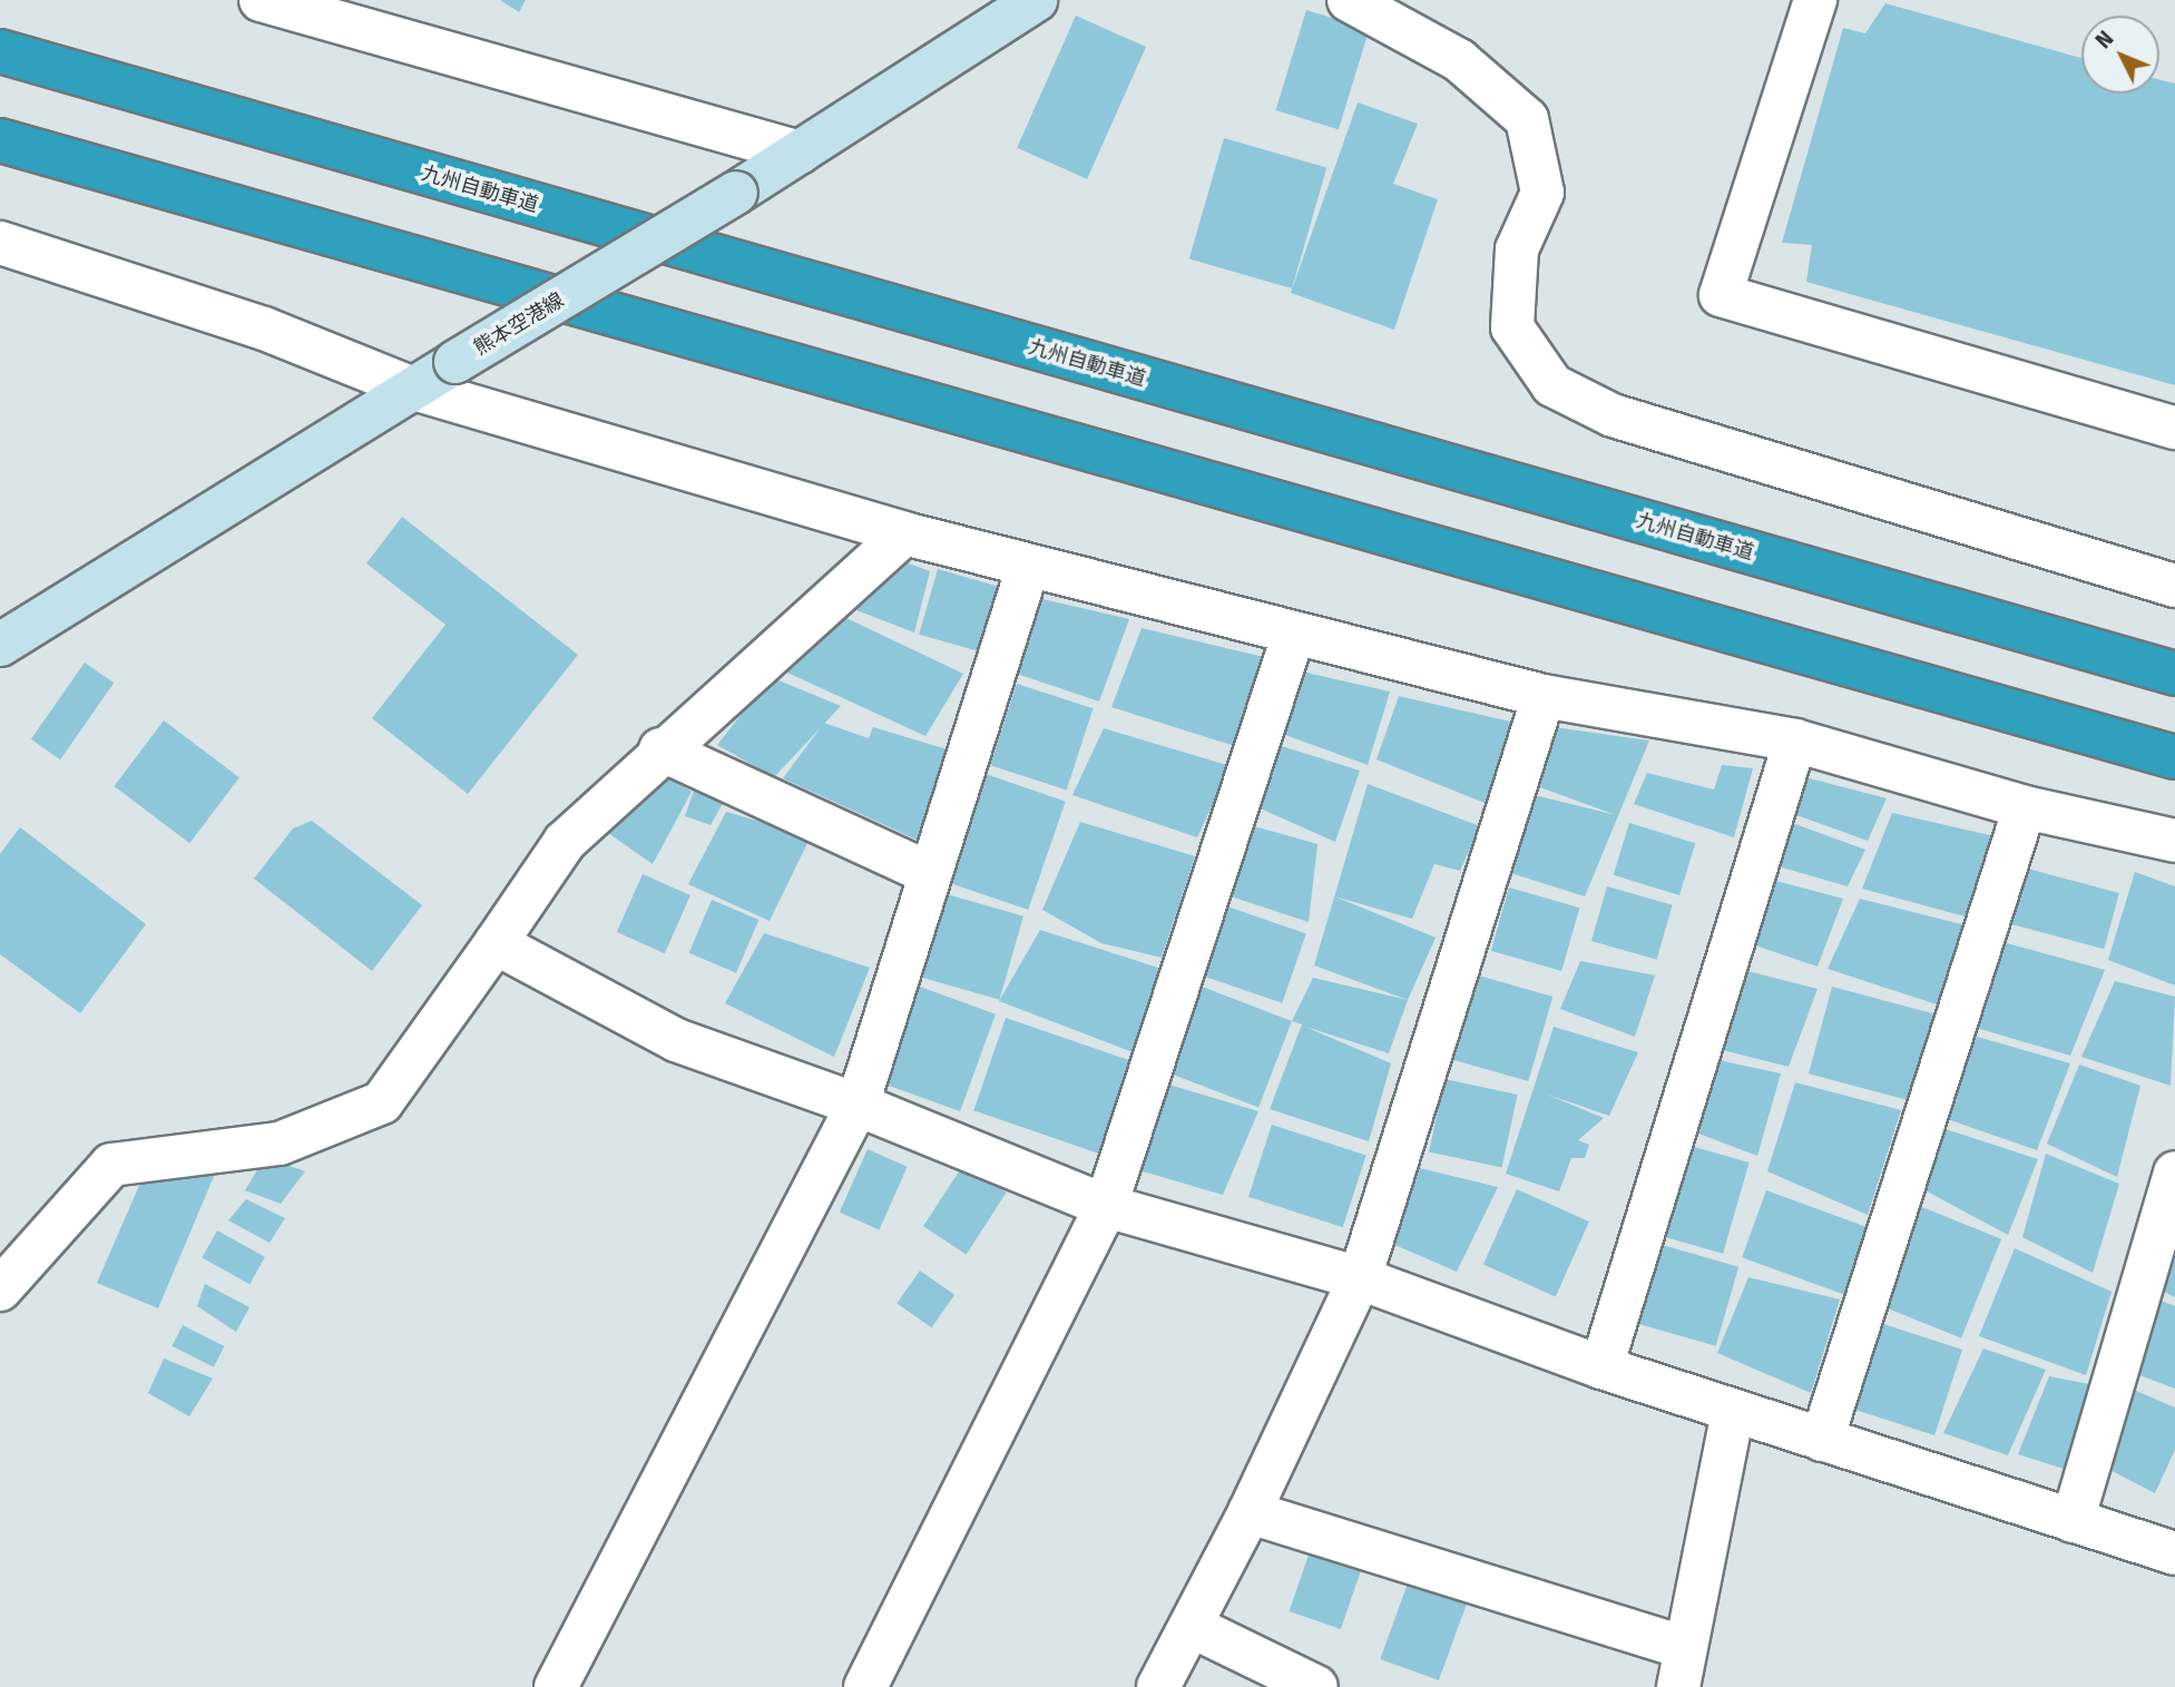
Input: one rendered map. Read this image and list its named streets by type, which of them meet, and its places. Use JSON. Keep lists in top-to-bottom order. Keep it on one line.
{"streets":{"highway":["九州自動車道"],"main road":["熊本空港線"]},"north":"top left"}
